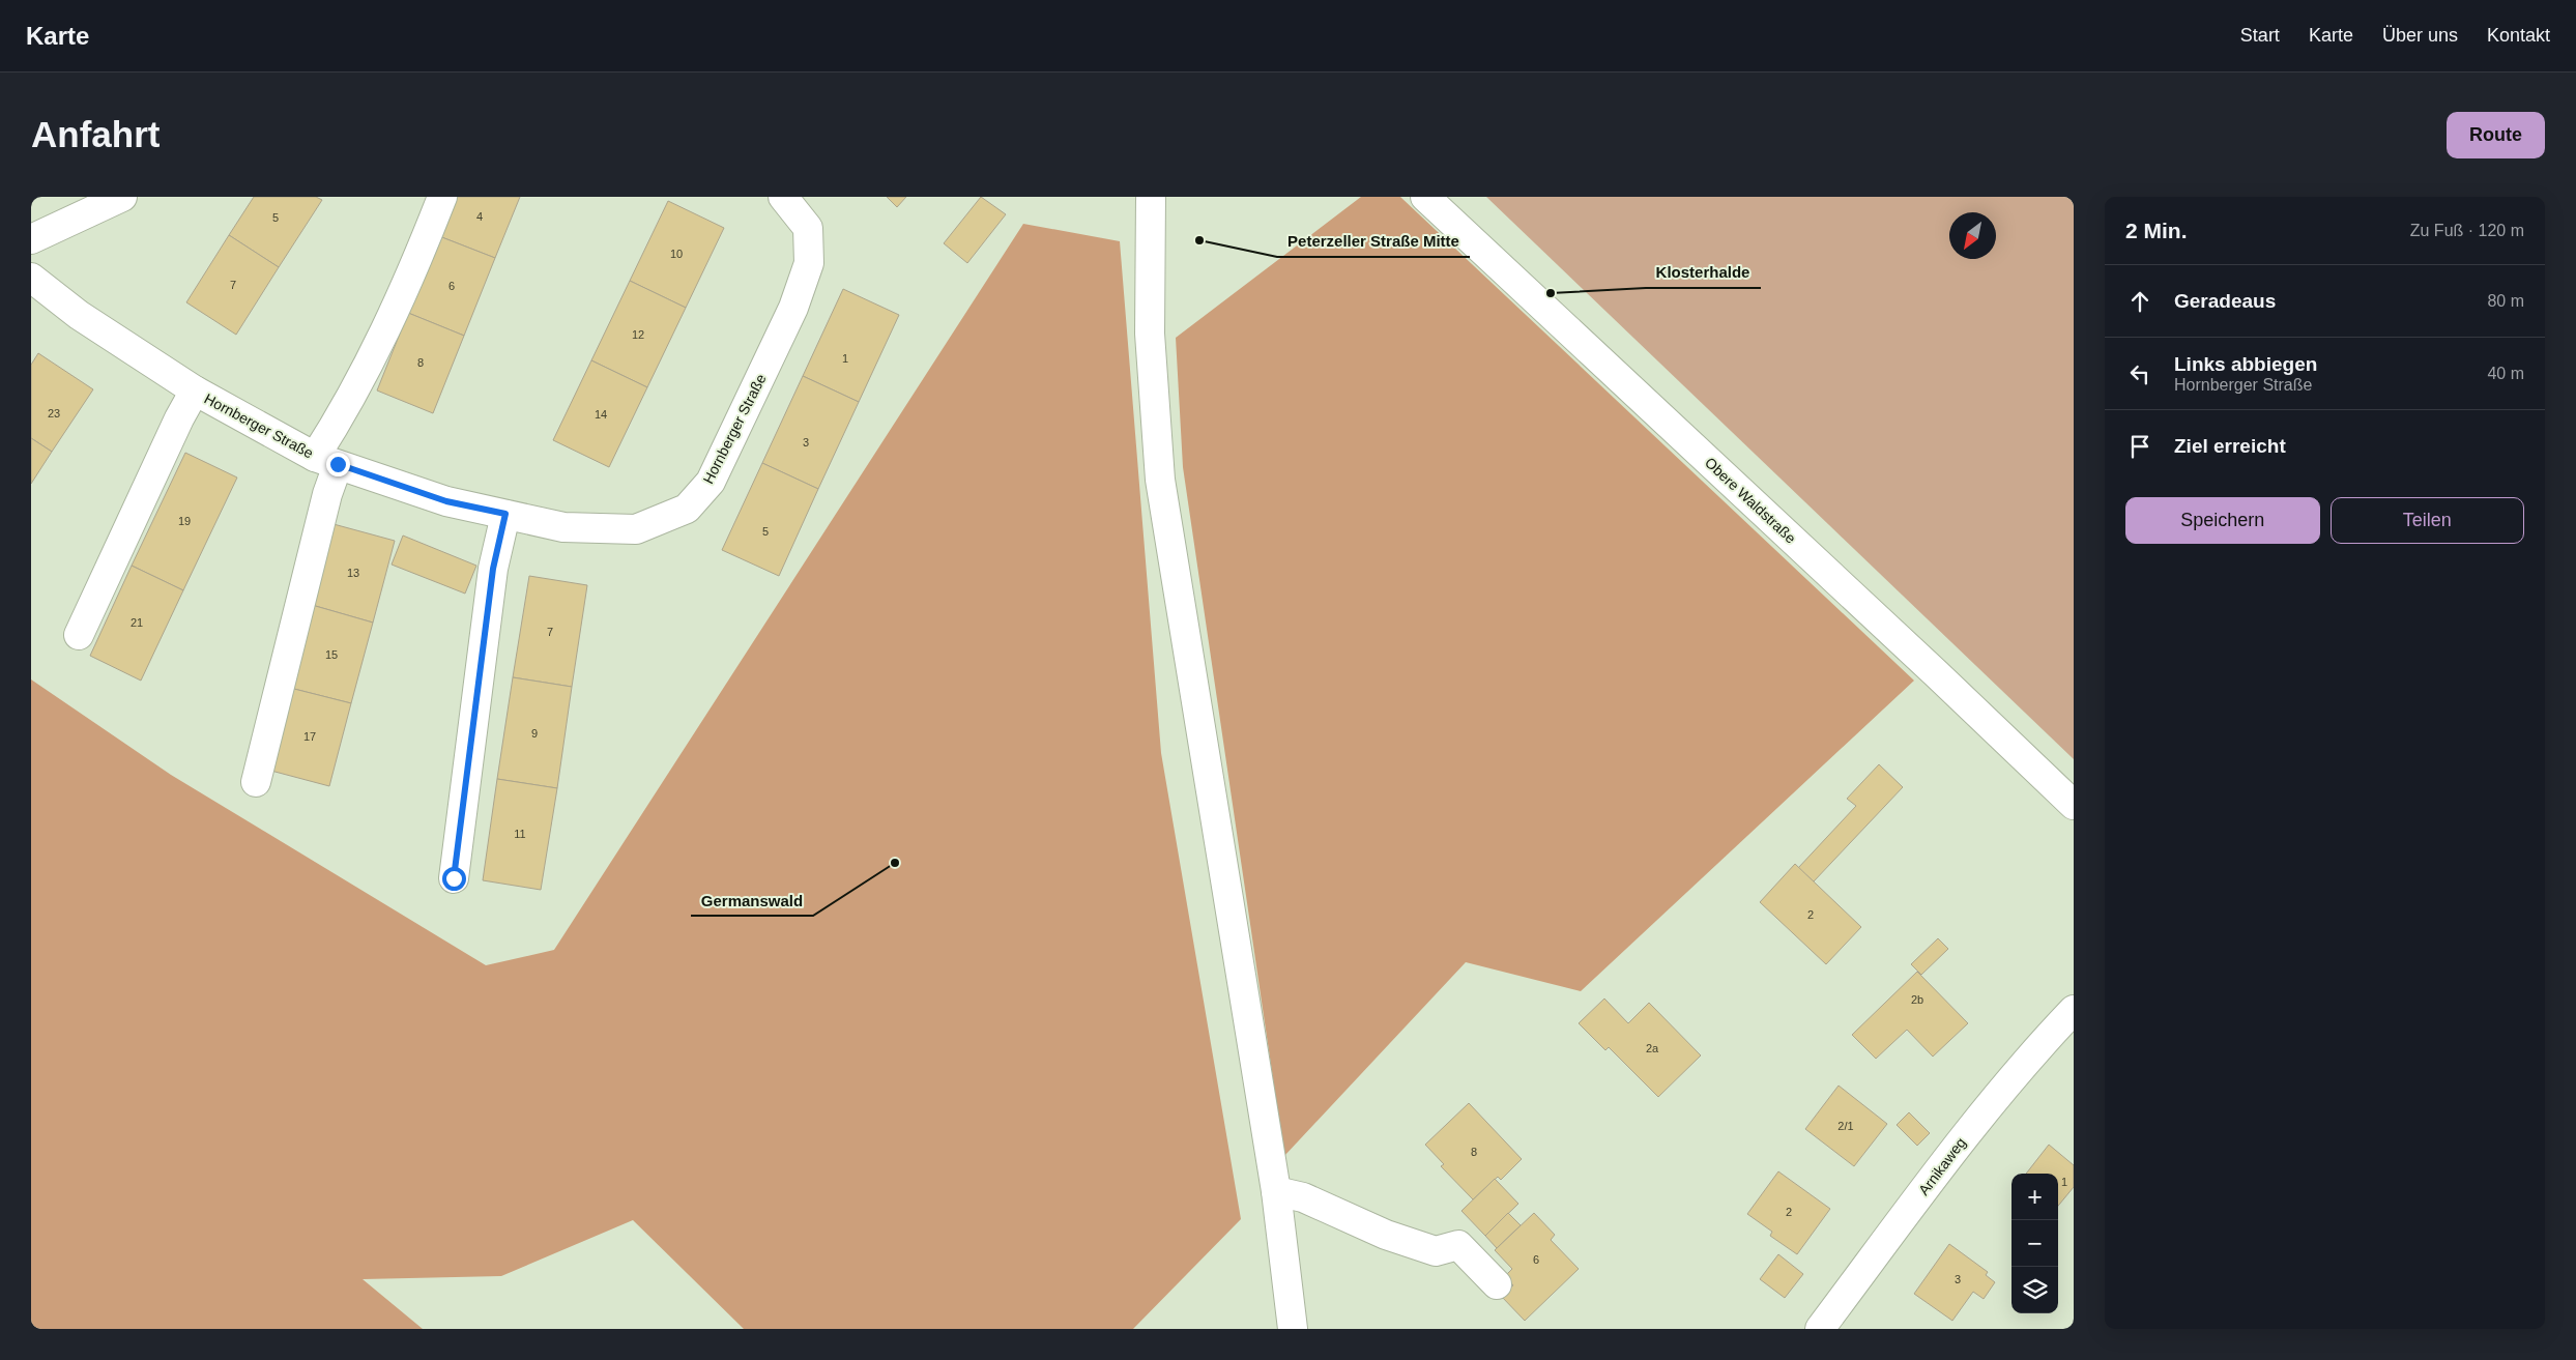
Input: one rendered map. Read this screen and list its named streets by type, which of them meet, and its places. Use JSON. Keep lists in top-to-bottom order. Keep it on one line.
{"streets":{"street":["Hornberger Straße","Obere Waldstraße","Arnikaweg"]},"places":["Peterzeller Straße Mitte","Klosterhalde","Germanswald"],"house_numbers":["4","5","10","7","6","12","1","8","23","14","3","19","5","13","21","7","15","9","17","11","2","2b","2a","2/1","8","1","2","6","3"],"north":"bottom left","page":{"header":"Karte","nav":["Start","Karte","Über uns","Kontakt"],"buttons":["Route",["Speichern","Teilen"]],"title":"Anfahrt","heading":["2 Min.","Zu Fuß · 120 m"],"list":[["Geradeaus","80 m"],["Links abbiegen","Hornberger Straße","40 m"],"Ziel erreicht"],"map_buttons":["+","−"]}}
